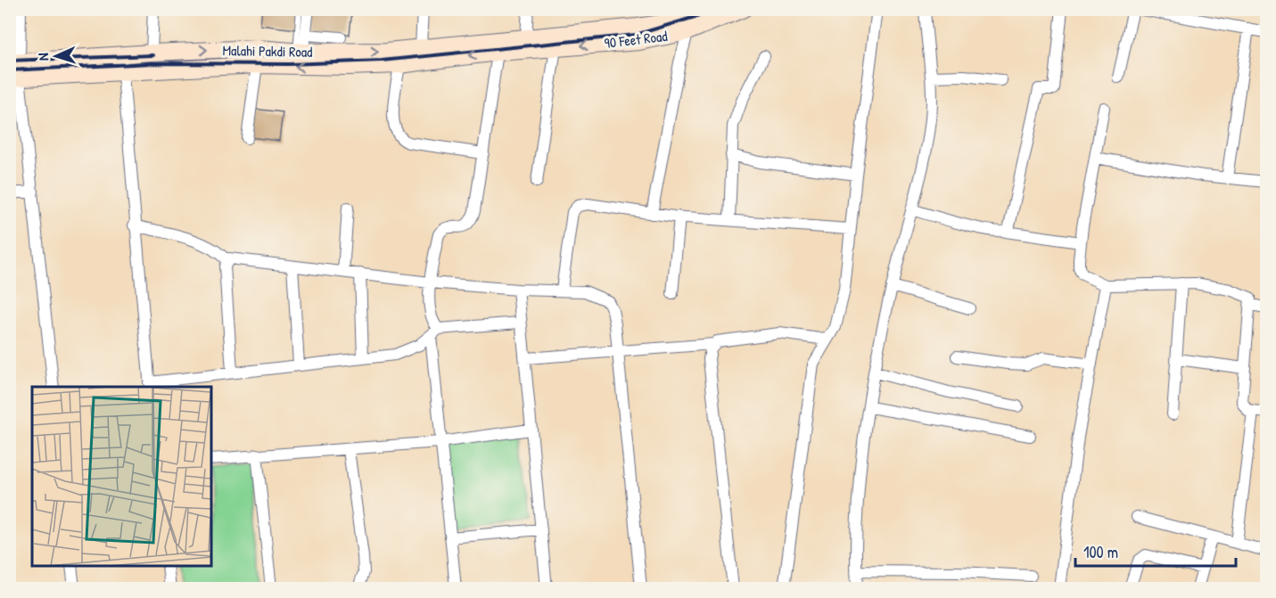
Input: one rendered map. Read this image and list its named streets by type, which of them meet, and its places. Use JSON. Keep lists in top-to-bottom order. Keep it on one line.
{"streets":{"main road":["90 Feet Road","Malahi Pakdi Road"]},"crossings":[["90 Feet Road","Malahi Pakdi Road"]],"scale_bar":"100 m","north":"left"}
